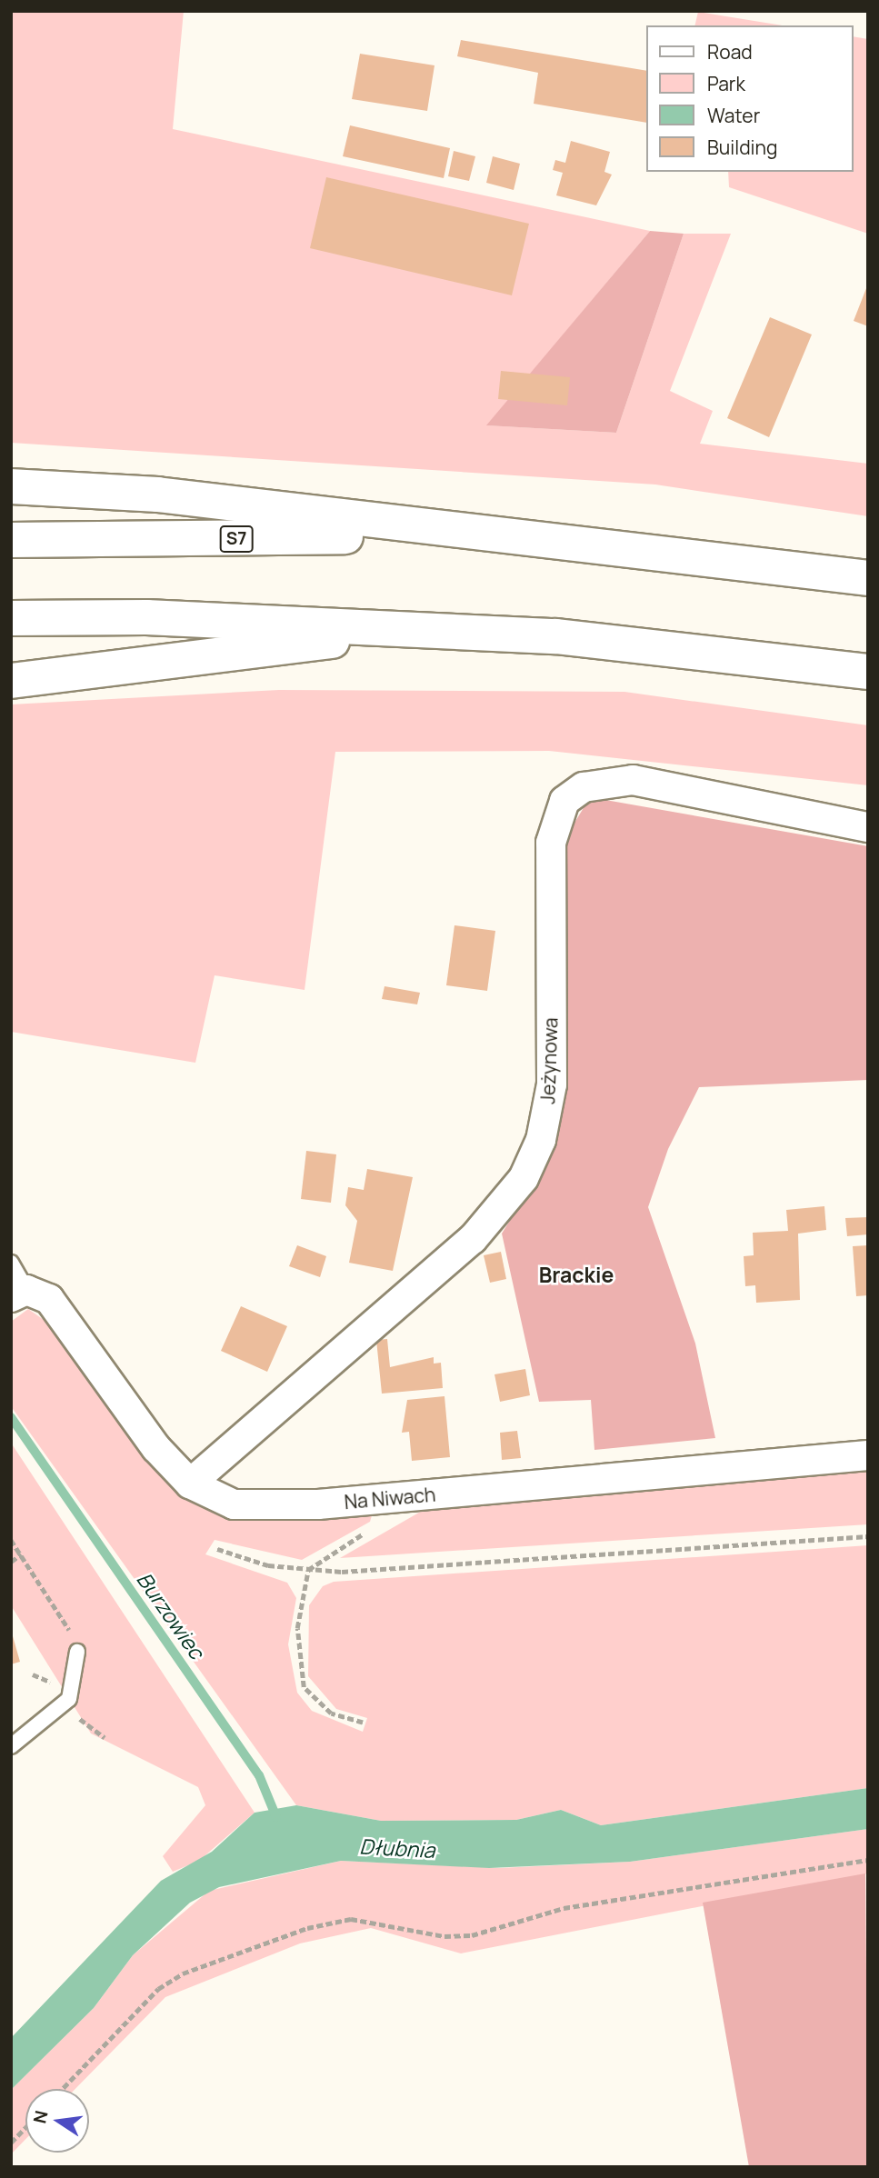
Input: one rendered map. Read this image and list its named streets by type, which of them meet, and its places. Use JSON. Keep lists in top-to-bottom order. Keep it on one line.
{"streets":{"highway":["S7"],"street":["Jeżynowa","Na Niwach"]},"crossings":[["Jeżynowa","Na Niwach"]],"districts":["Brackie"],"water":["Burzowiec","Dłubnia"],"legend":["Road","Park","Water","Building"],"north":"left"}
